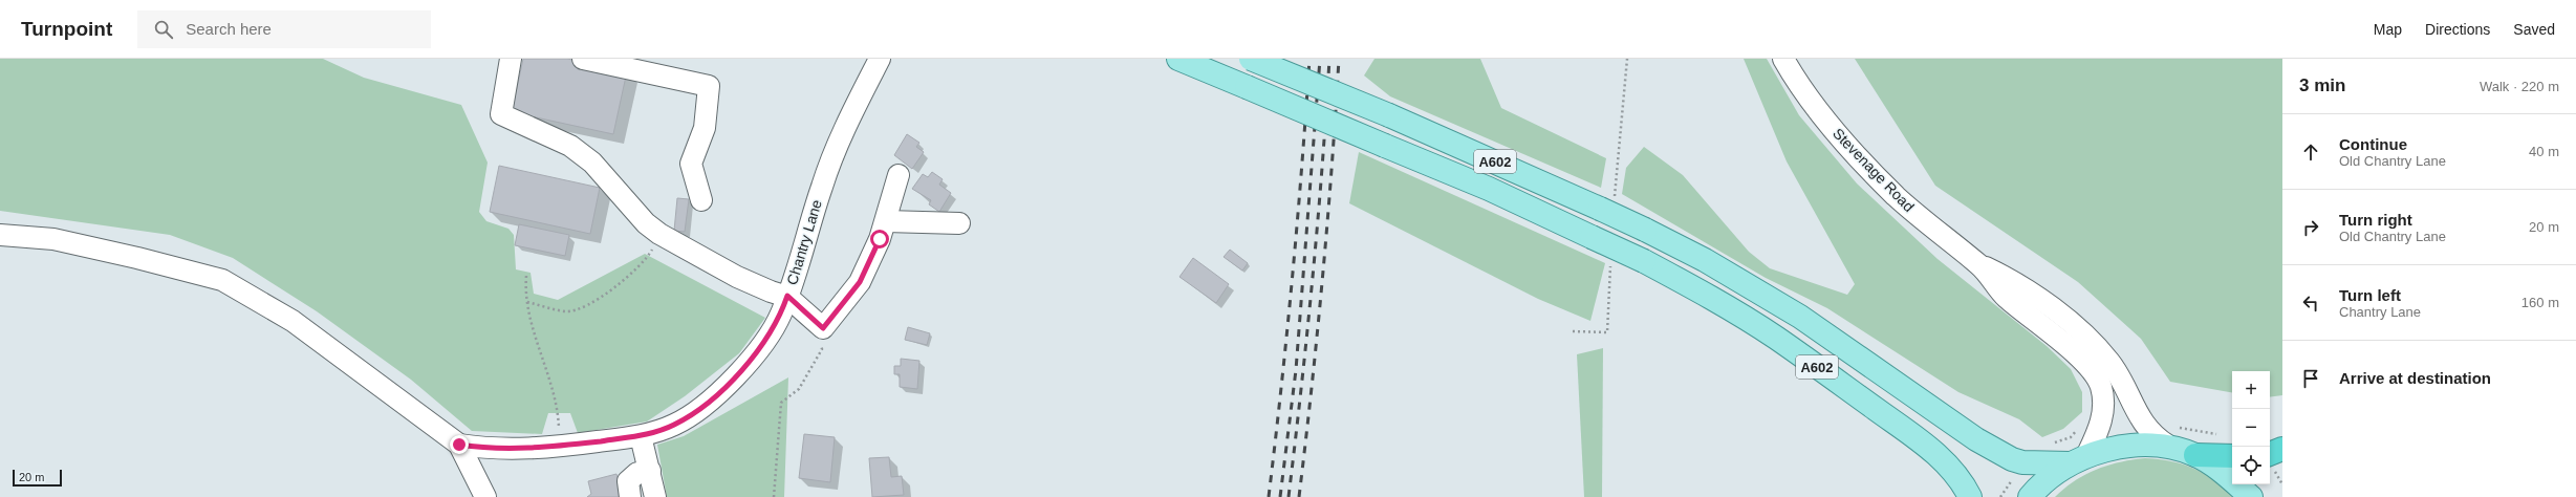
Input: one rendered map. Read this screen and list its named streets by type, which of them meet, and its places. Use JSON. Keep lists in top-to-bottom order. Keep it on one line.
{"streets":{"main road":["A602"],"street":["Stevenage Road","Chantry Lane"]},"crossings":[["A602","Stevenage Road"]],"scale_bar":"20 m","page":{"header":"Turnpoint","search":"Search here","nav":["Map","Directions","Saved"],"heading":["3 min","Walk · 220 m"],"list":[["Continue","Old Chantry Lane","40 m"],["Turn right","Old Chantry Lane","20 m"],["Turn left","Chantry Lane","160 m"],"Arrive at destination"],"map_buttons":["+","−"],"scale":"20 m"}}
